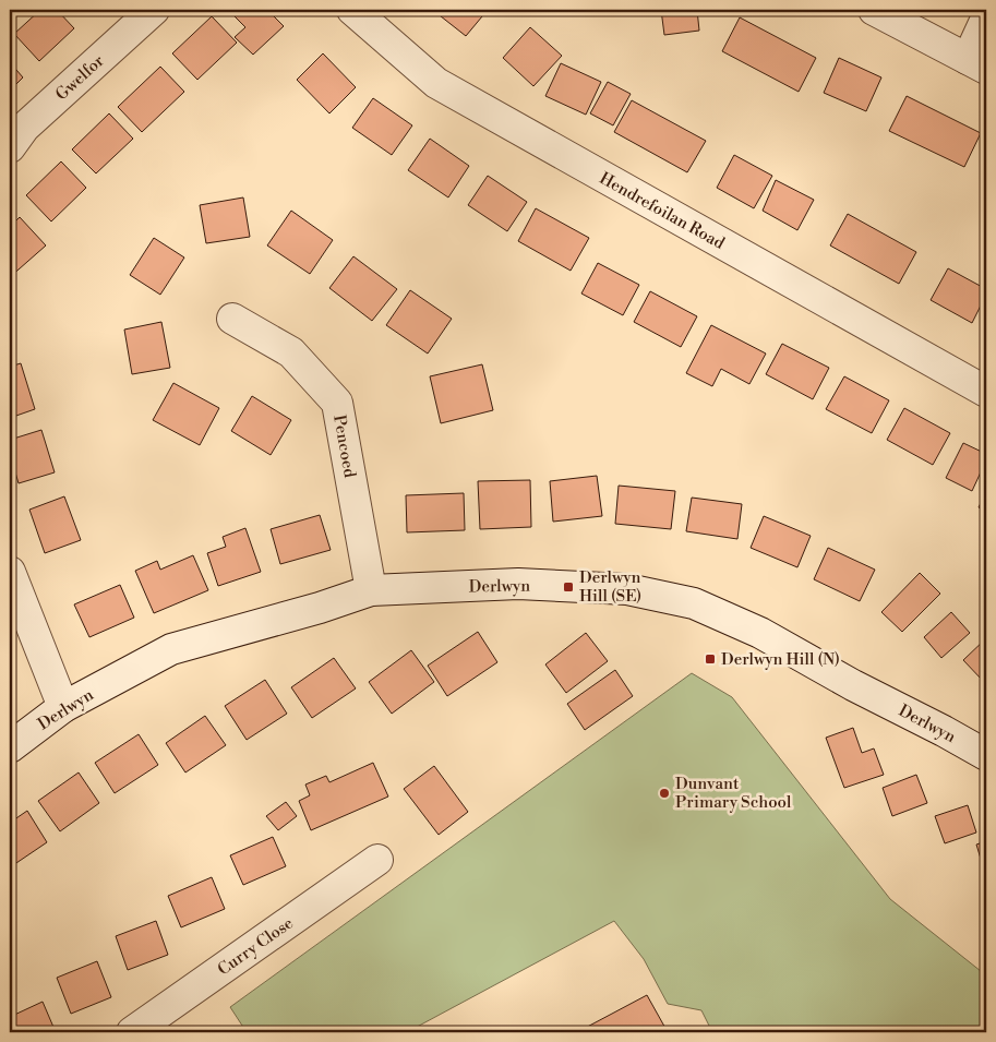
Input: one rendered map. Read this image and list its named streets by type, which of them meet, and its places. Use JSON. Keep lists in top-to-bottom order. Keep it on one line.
{"streets":{"street":["Gwelfor","Hendrefoilan Road","Pencoed","Derlwyn","Curry Close"]},"crossings":[["Pencoed","Derlwyn"]],"places":{"transit":["Derlwyn Hill (SE)","Derlwyn Hill (N)"],"other":["Dunvant Primary School"]}}
